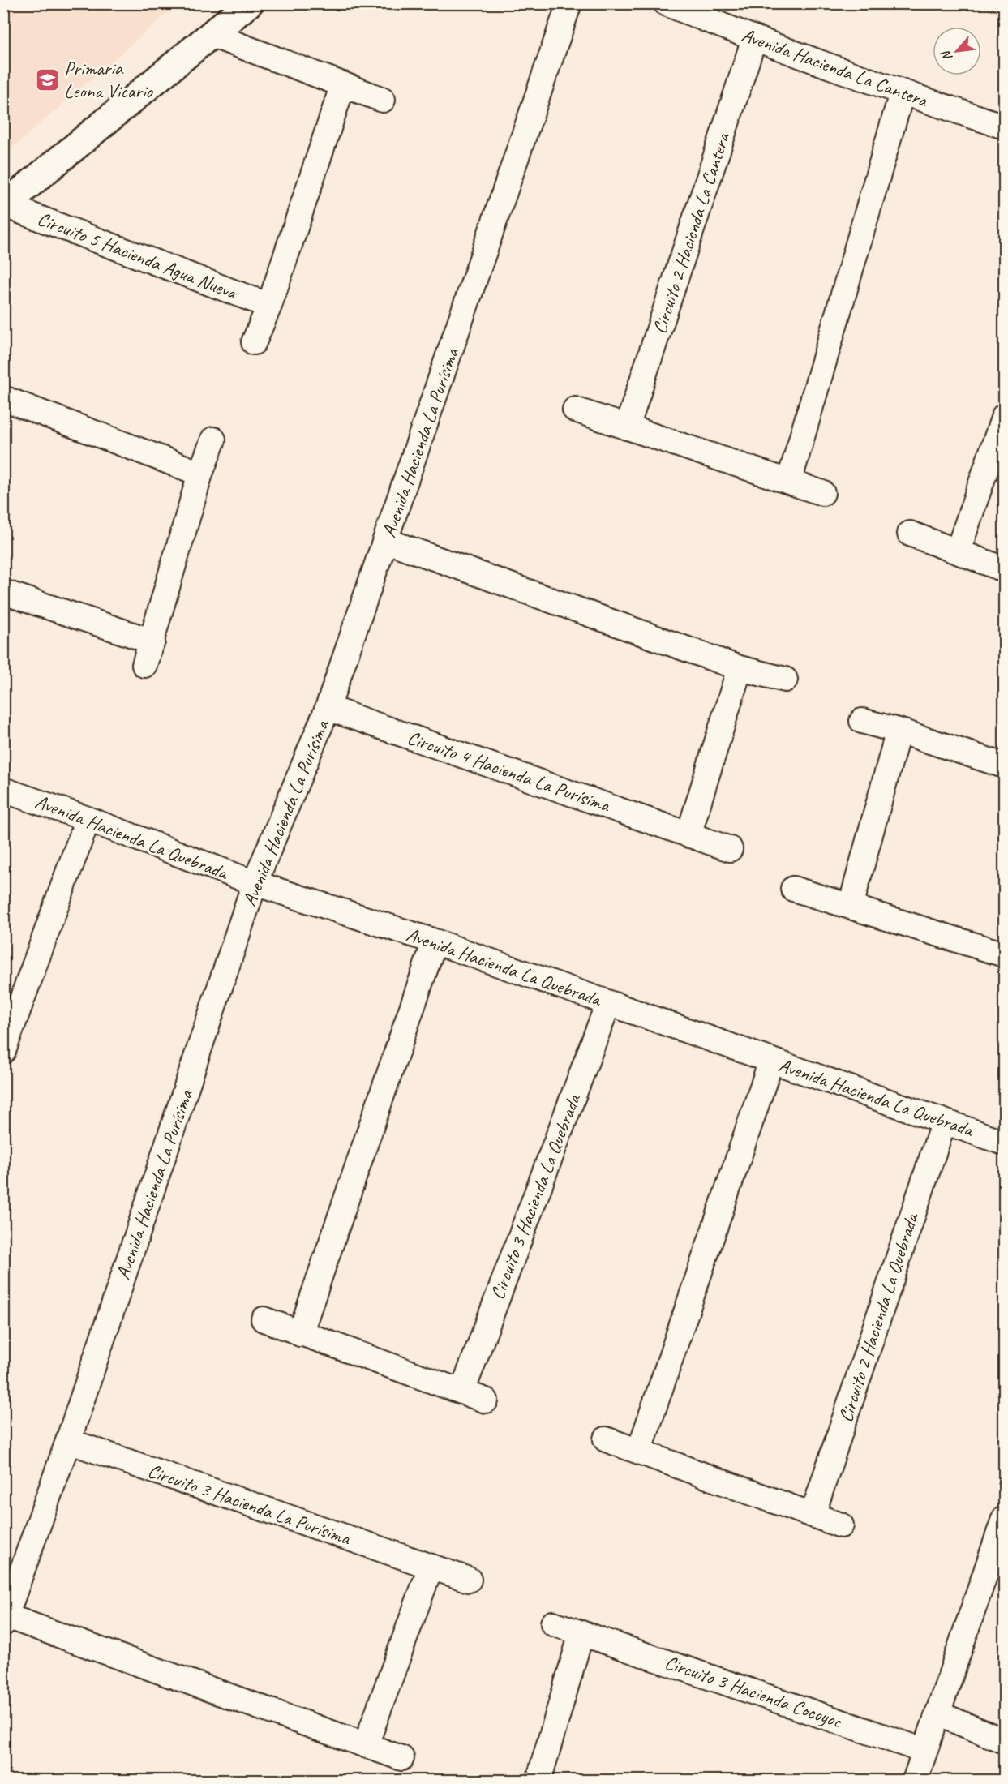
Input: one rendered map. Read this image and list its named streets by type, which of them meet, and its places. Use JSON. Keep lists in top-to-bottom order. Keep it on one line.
{"streets":{"street":["Avenida Hacienda La Cantera","Circuito 2 Hacienda La Cantera","Circuito 5 Hacienda Agua Nueva","Avenida Hacienda La Purísima","Circuito 4 Hacienda La Purísima","Avenida Hacienda La Quebrada","Circuito 3 Hacienda La Quebrada","Circuito 2 Hacienda La Quebrada","Circuito 3 Hacienda La Purísima","Circuito 3 Hacienda Cocoyoc"]},"crossings":[["Avenida Hacienda La Cantera","Circuito 2 Hacienda La Cantera"],["Avenida Hacienda La Purísima","Circuito 4 Hacienda La Purísima"],["Avenida Hacienda La Purísima","Avenida Hacienda La Quebrada"],["Avenida Hacienda La Purísima","Circuito 3 Hacienda La Purísima"],["Avenida Hacienda La Quebrada","Circuito 3 Hacienda La Quebrada"],["Avenida Hacienda La Quebrada","Circuito 2 Hacienda La Quebrada"]],"places":{"school or university":["Primaria Leona Vicario"]},"north":"bottom left"}
